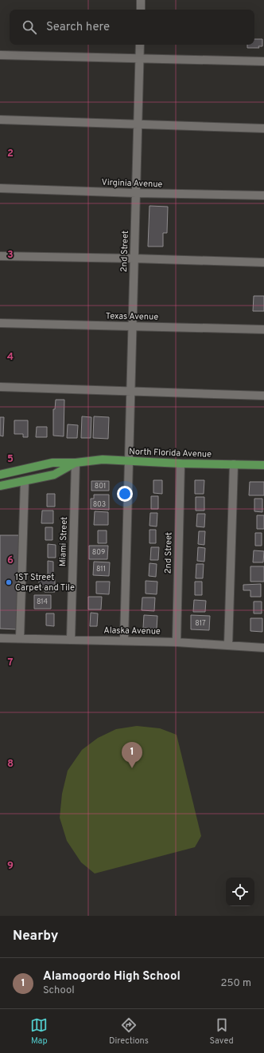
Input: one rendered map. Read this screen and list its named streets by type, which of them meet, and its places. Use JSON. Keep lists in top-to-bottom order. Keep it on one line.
{"streets":{"main road":["North Florida Avenue"],"street":["Virginia Avenue","2nd Street","Texas Avenue","Miami Street","Alaska Avenue"]},"crossings":[["Virginia Avenue","2nd Street"],["2nd Street","Texas Avenue"],["2nd Street","North Florida Avenue"],["2nd Street","Alaska Avenue"],["North Florida Avenue","Miami Street"],["Miami Street","Alaska Avenue"]],"places":["1ST Street Carpet and Tile"],"house_numbers":["801","803","809","811","814","817"],"page":{"search":"Search here","pins":"1","heading":"Nearby","list":[{"mark":"1","name":"Alamogordo High School","note":"School","value":"250 m"}],"nav":["Map","Directions","Saved"]},"grid":{"rows":["2","3","4","5","6","7","8","9"]}}
